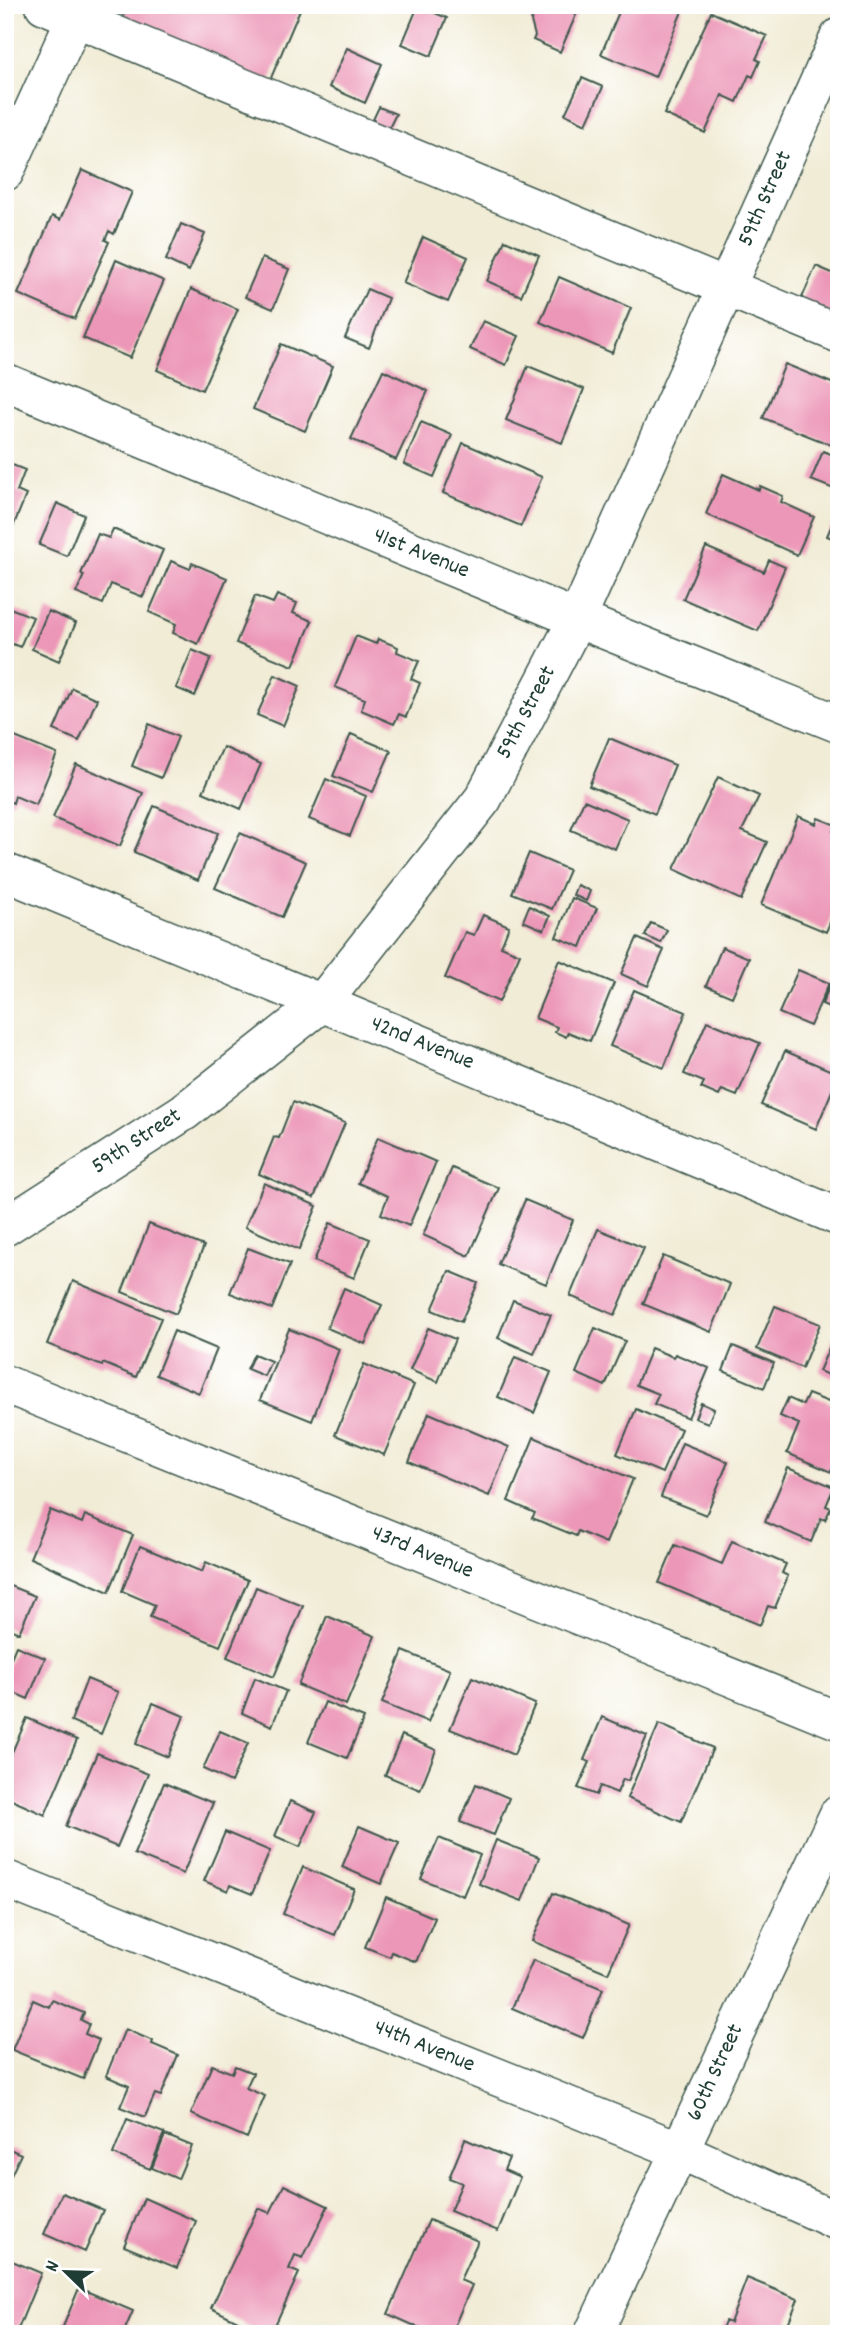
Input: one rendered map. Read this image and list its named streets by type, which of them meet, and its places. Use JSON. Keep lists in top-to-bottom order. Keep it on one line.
{"streets":{"street":["59th Street","41st Avenue","42nd Avenue","43rd Avenue","44th Avenue","60th Street"]},"crossings":[["59th Street","41st Avenue"],["59th Street","42nd Avenue"],["44th Avenue","60th Street"]],"north":"top left"}
